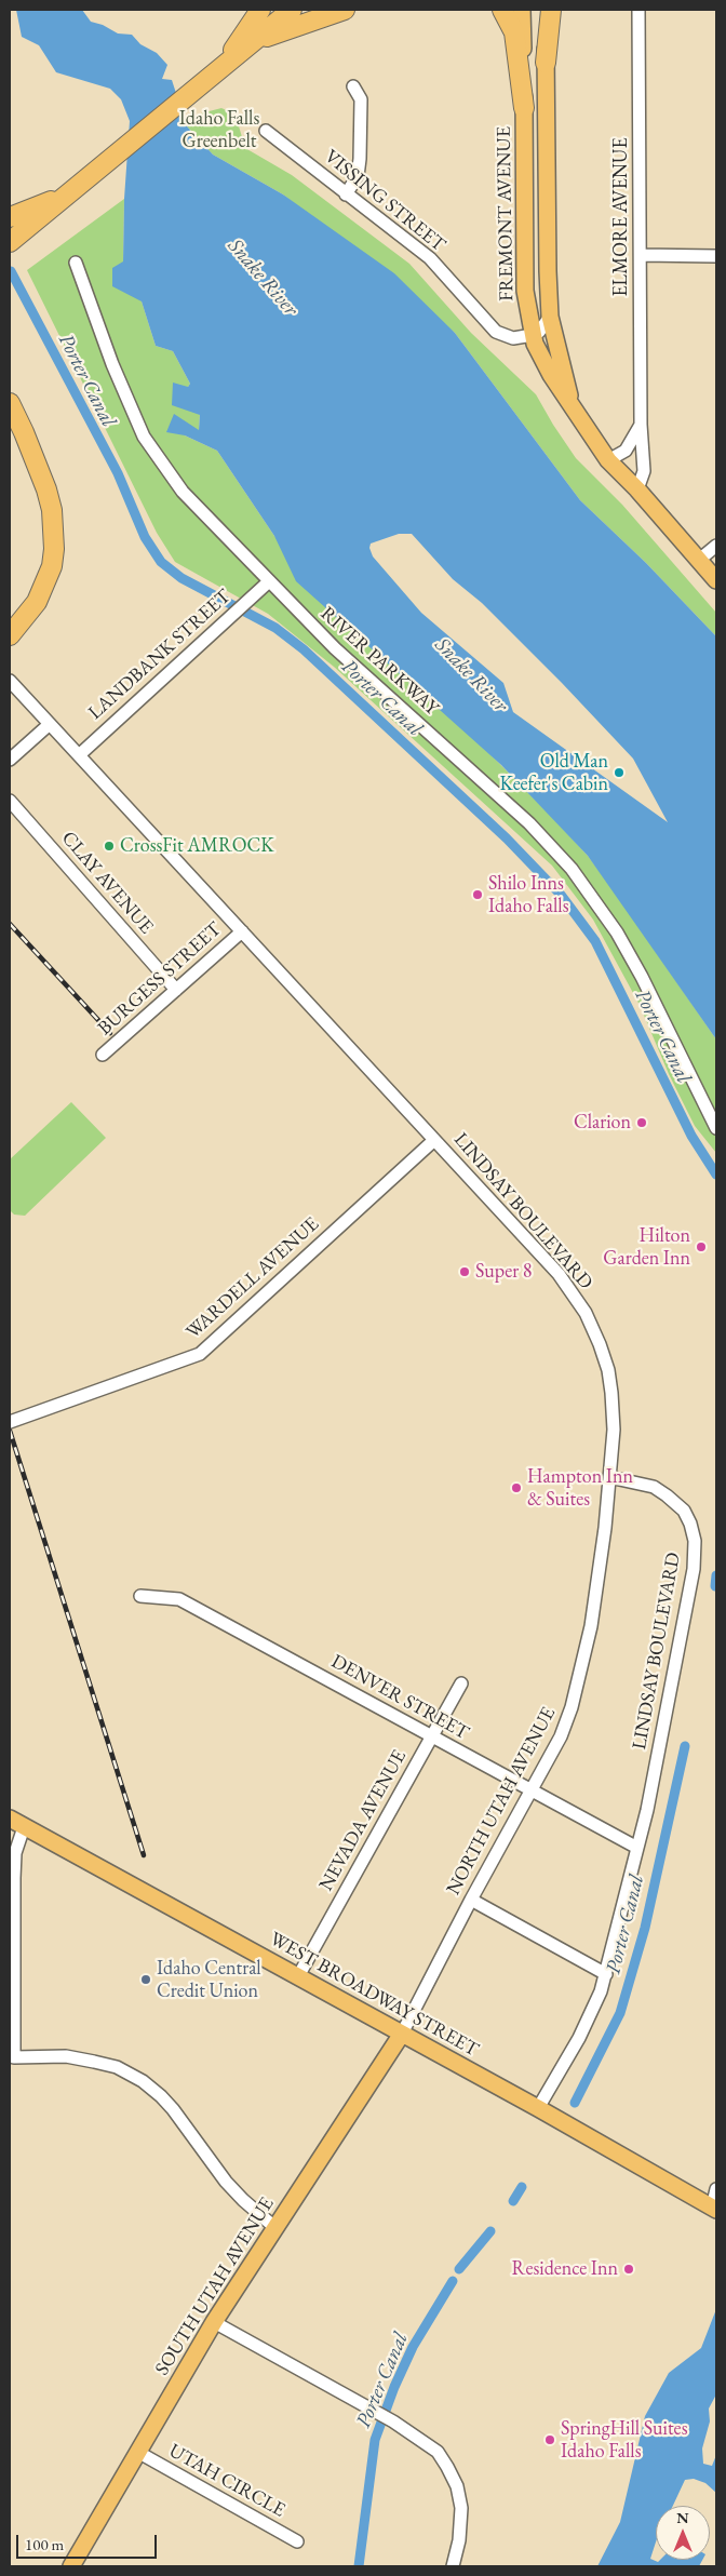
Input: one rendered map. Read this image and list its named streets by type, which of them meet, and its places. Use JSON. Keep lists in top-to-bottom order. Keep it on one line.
{"streets":{"main road":["FREMONT AVENUE","WEST BROADWAY STREET","SOUTH UTAH AVENUE"],"street":["VISSING STREET","ELMORE AVENUE","LANDBANK STREET","RIVER PARKWAY","CLAY AVENUE","BURGESS STREET","LINDSAY BOULEVARD","WARDELL AVENUE","DENVER STREET","NORTH UTAH AVENUE","NEVADA AVENUE","UTAH CIRCLE"]},"crossings":[["VISSING STREET","FREMONT AVENUE"],["FREMONT AVENUE","ELMORE AVENUE"],["LANDBANK STREET","RIVER PARKWAY"],["LANDBANK STREET","LINDSAY BOULEVARD"],["CLAY AVENUE","BURGESS STREET"],["BURGESS STREET","LINDSAY BOULEVARD"],["LINDSAY BOULEVARD","WARDELL AVENUE"],["LINDSAY BOULEVARD","DENVER STREET"],["LINDSAY BOULEVARD","NORTH UTAH AVENUE"],["LINDSAY BOULEVARD","WEST BROADWAY STREET"],["DENVER STREET","NORTH UTAH AVENUE"],["DENVER STREET","NEVADA AVENUE"],["NORTH UTAH AVENUE","WEST BROADWAY STREET"],["NORTH UTAH AVENUE","SOUTH UTAH AVENUE"],["NEVADA AVENUE","WEST BROADWAY STREET"],["WEST BROADWAY STREET","SOUTH UTAH AVENUE"],["SOUTH UTAH AVENUE","UTAH CIRCLE"]],"water":["Snake River","Porter Canal"],"parks":["Idaho Falls Greenbelt"],"places":["Old Man Keefer's Cabin","CrossFit AMROCK","Shilo Inns Idaho Falls","Clarion","Hilton Garden Inn","Super 8","Hampton Inn & Suites","Idaho Central Credit Union","Residence Inn","SpringHill Suites Idaho Falls"],"scale_bar":"100 m","north":"top"}
